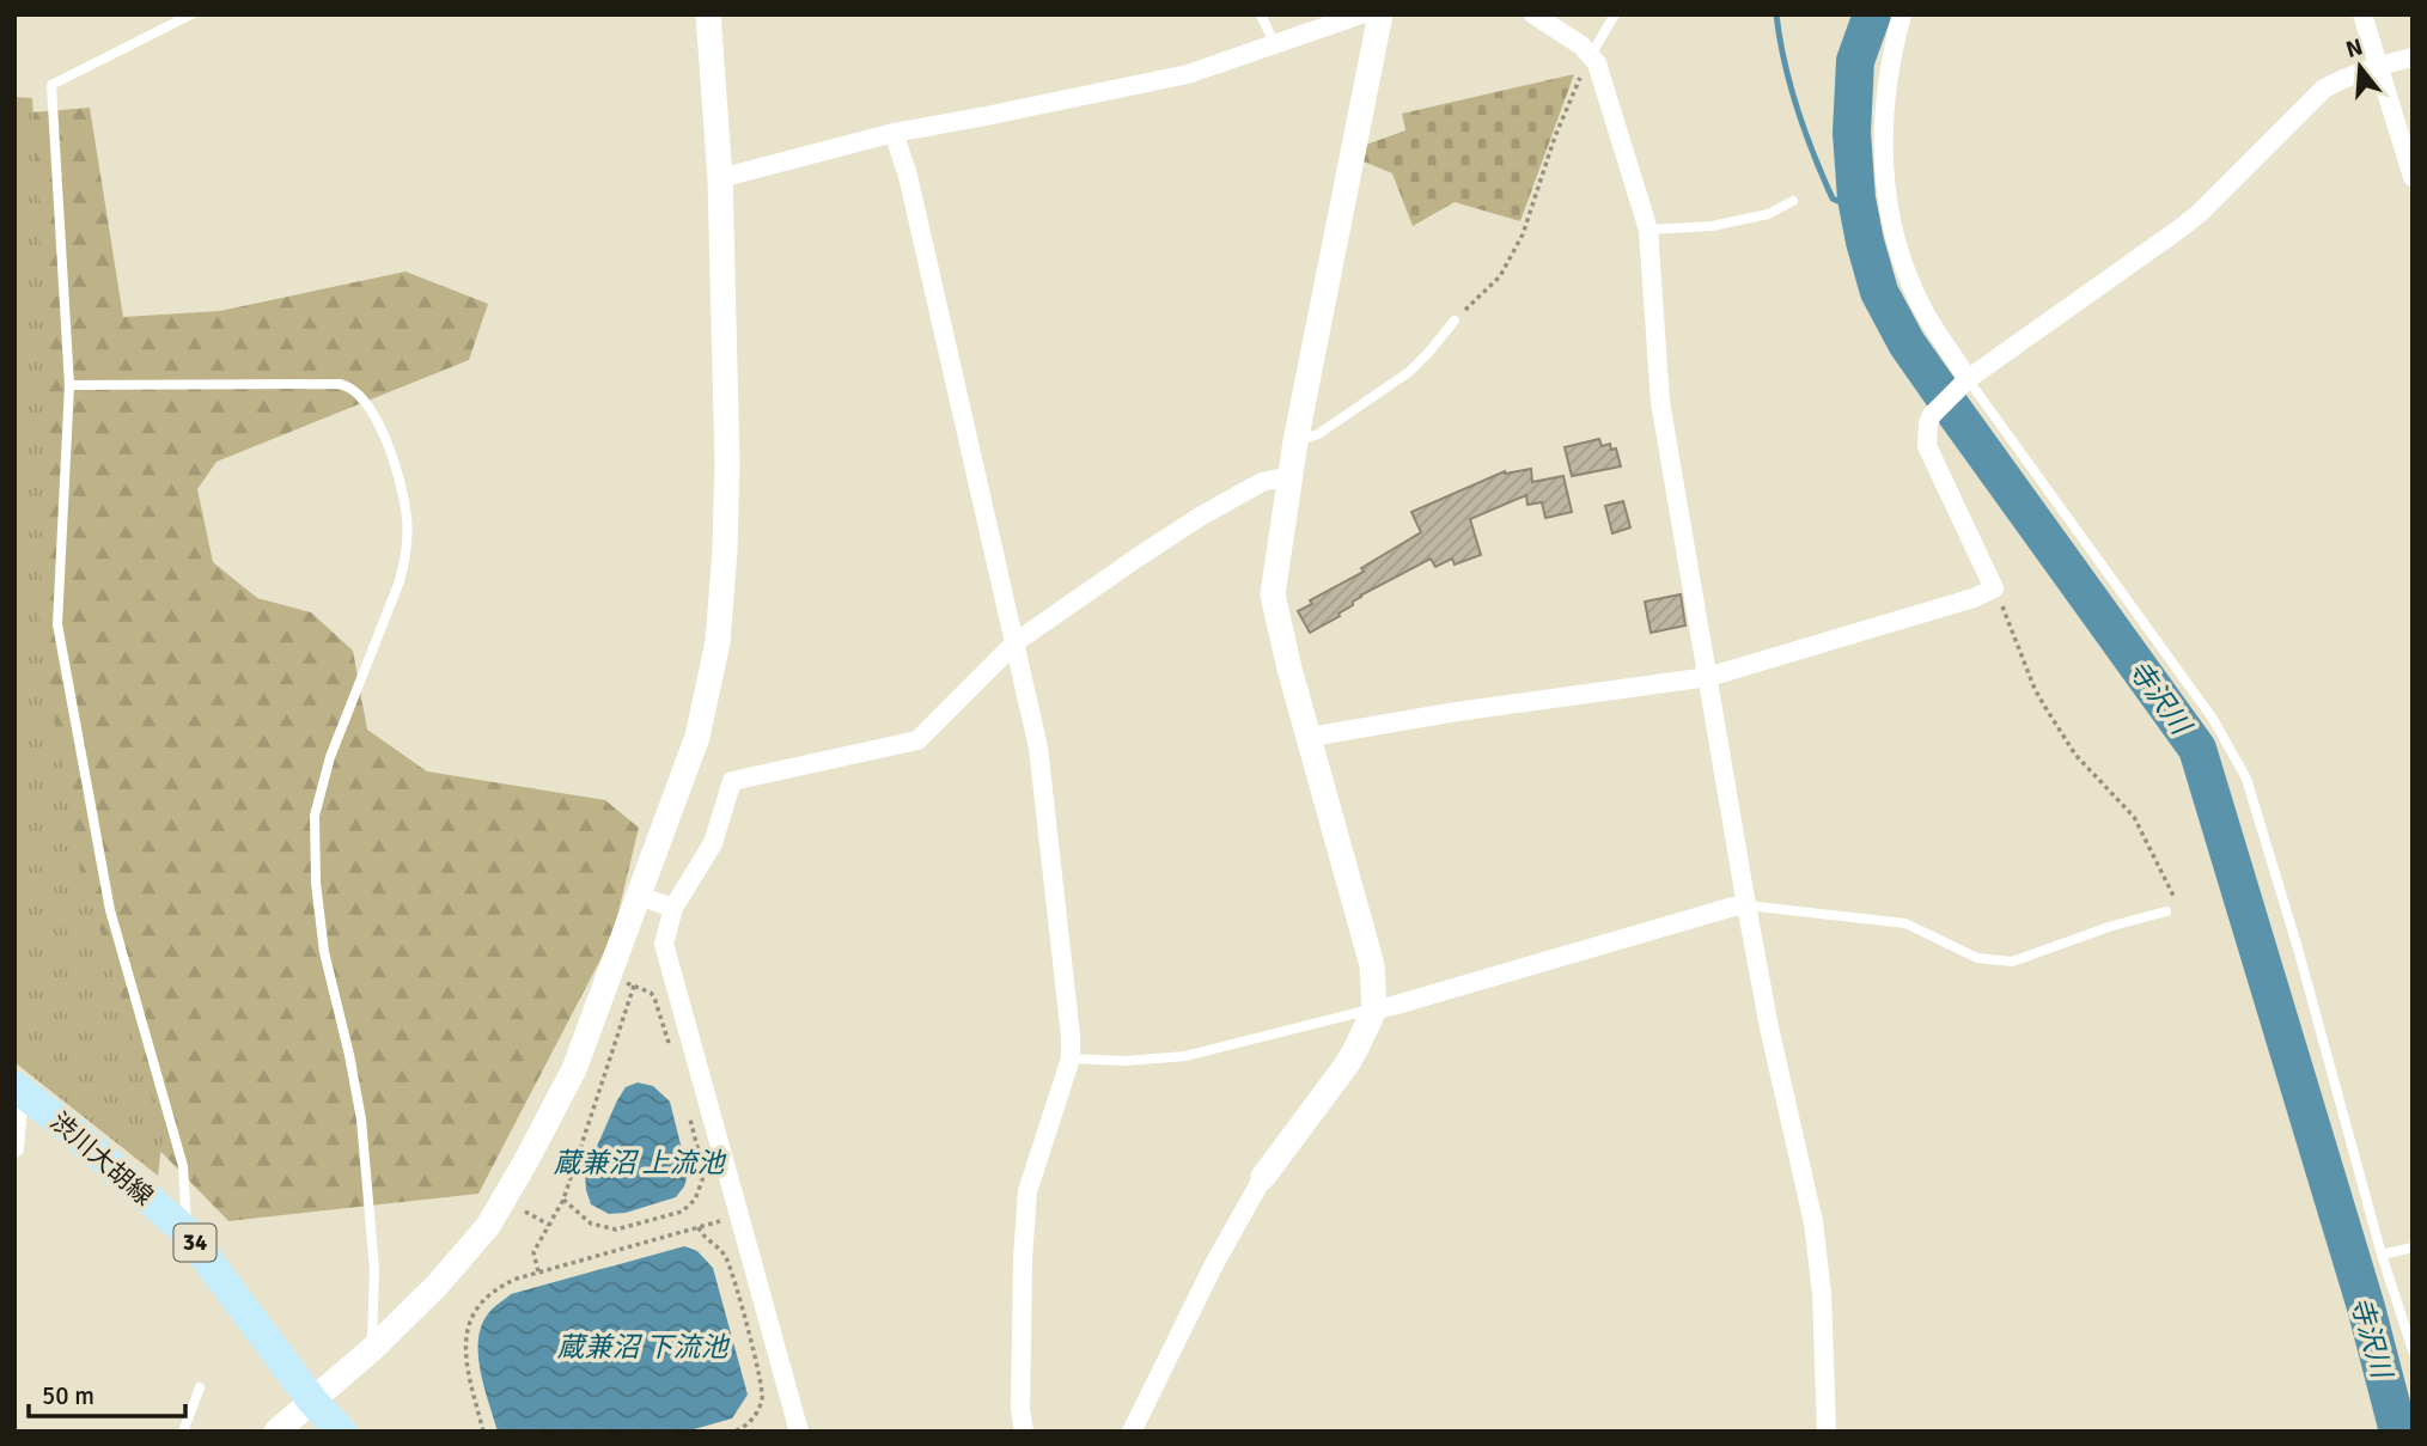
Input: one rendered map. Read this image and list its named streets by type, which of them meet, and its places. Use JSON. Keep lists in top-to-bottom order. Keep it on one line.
{"streets":{"main road":["渋川大胡線","34"]},"water":["寺沢川","蔵兼沼 上流池","蔵兼沼 下流池"],"scale_bar":"50 m","north":"top"}
